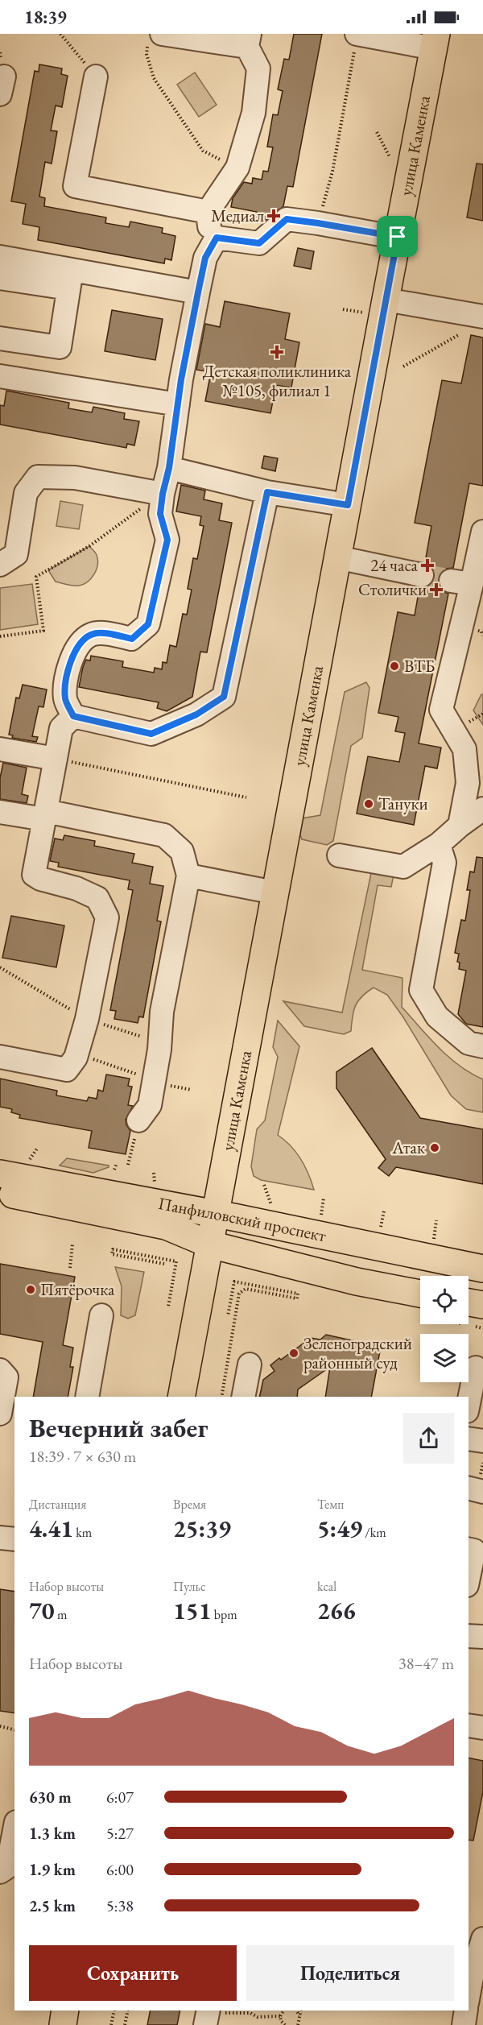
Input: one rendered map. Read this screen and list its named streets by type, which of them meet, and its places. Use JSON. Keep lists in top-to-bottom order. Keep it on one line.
{"streets":{"main road":["улица Каменка","Панфиловский проспект"]},"crossings":[["улица Каменка","Панфиловский проспект"]],"places":{"health":["Медиал","Детская поликлиника №105, филиал 1","24 часа","Столички"],"other":["ВТБ","Тануки","Атак","Пятёрочка","Зеленоградский районный суд"]},"page":{"status":"18:39","heading":["Вечерний забег","18:39 · 7 × 630 m"],"stats":[["Дистанция","4.41 km"],["Время","25:39"],["Темп","5:49 /km"],["Набор высоты","70 m"],["Пульс","151 bpm"],["kcal","266"]],"chart":["Набор высоты","38–47 m"],"list":[{"name":"630 m","note":"6:07"},{"name":"1.3 km","note":"5:27"},{"name":"1.9 km","note":"6:00"},{"name":"2.5 km","note":"5:38"}],"buttons":["Сохранить","Поделиться"]}}
